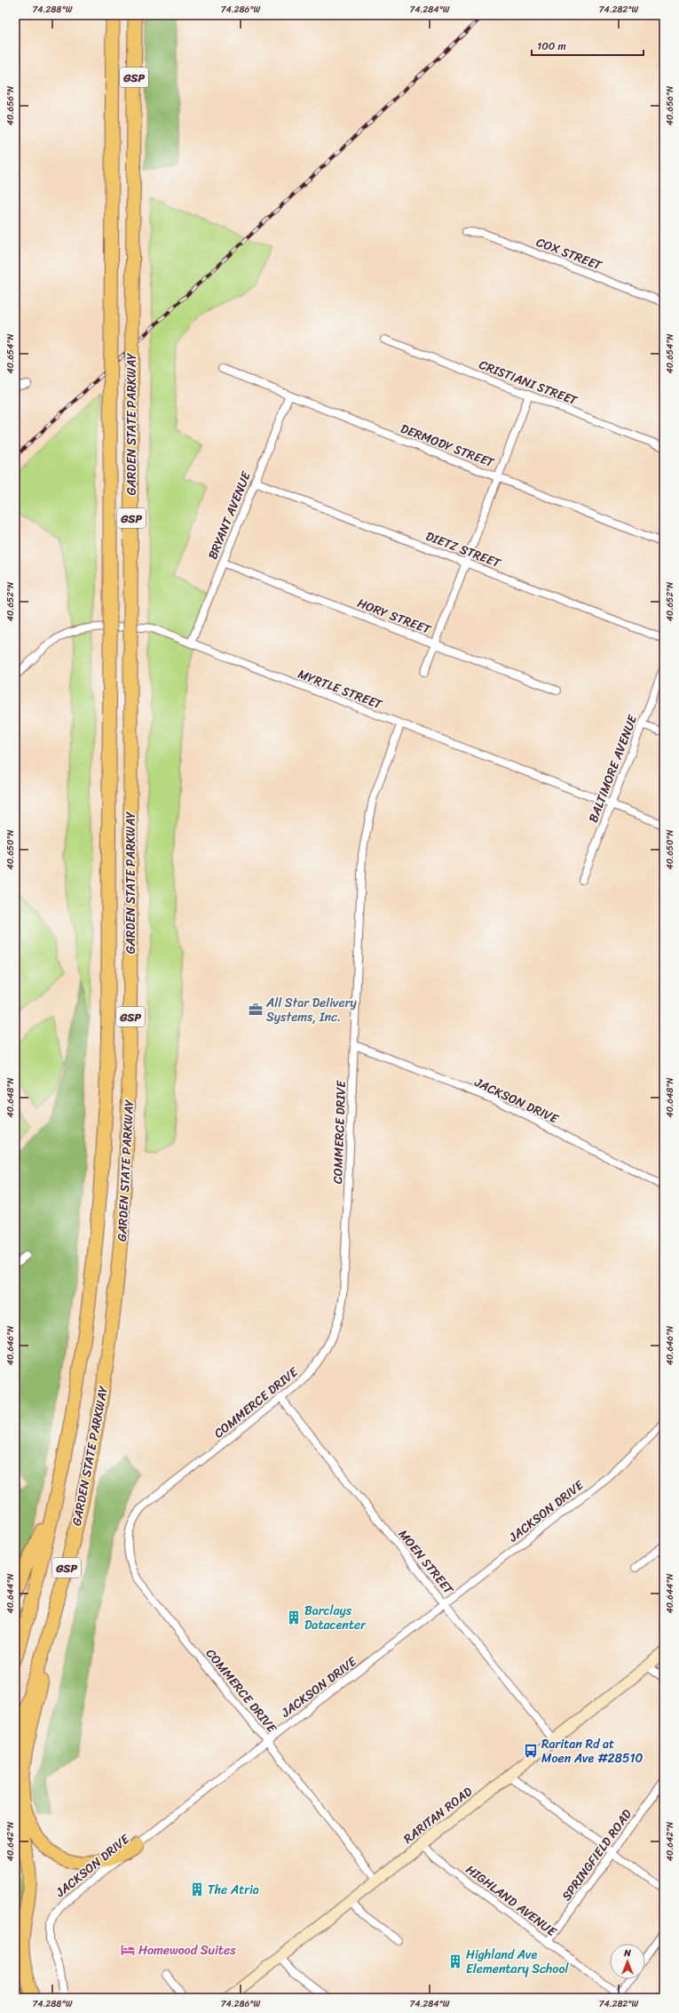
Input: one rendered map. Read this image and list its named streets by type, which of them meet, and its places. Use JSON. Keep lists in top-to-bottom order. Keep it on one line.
{"streets":{"highway":["GSP","GARDEN STATE PARKWAY"],"main road":["RARITAN ROAD"],"street":["COX STREET","CRISTIANI STREET","DERMODY STREET","BRYANT AVENUE","DIETZ STREET","HORY STREET","MYRTLE STREET","BALTIMORE AVENUE","JACKSON DRIVE","COMMERCE DRIVE","MOEN STREET","SPRINGFIELD ROAD","HIGHLAND AVENUE"]},"crossings":[["DERMODY STREET","BRYANT AVENUE"],["BRYANT AVENUE","DIETZ STREET"],["BRYANT AVENUE","HORY STREET"],["BRYANT AVENUE","MYRTLE STREET"],["MYRTLE STREET","BALTIMORE AVENUE"],["MYRTLE STREET","COMMERCE DRIVE"],["JACKSON DRIVE","COMMERCE DRIVE"],["JACKSON DRIVE","MOEN STREET"],["COMMERCE DRIVE","MOEN STREET"],["COMMERCE DRIVE","RARITAN ROAD"],["MOEN STREET","RARITAN ROAD"],["RARITAN ROAD","HIGHLAND AVENUE"],["SPRINGFIELD ROAD","HIGHLAND AVENUE"]],"places":{"office":["All Star Delivery Systems, Inc."],"building":["Barclays Datacenter","The Atria","Highland Ave Elementary School"],"bus stop":["Raritan Rd at Moen Ave #28510"],"hotel":["Homewood Suites"]},"scale_bar":"100 m","north":"top","coordinates":["74.288°W","74.286°W","74.284°W","74.282°W","40.656°N","40.654°N","40.652°N","40.650°N","40.648°N","40.646°N","40.644°N","40.642°N"]}
